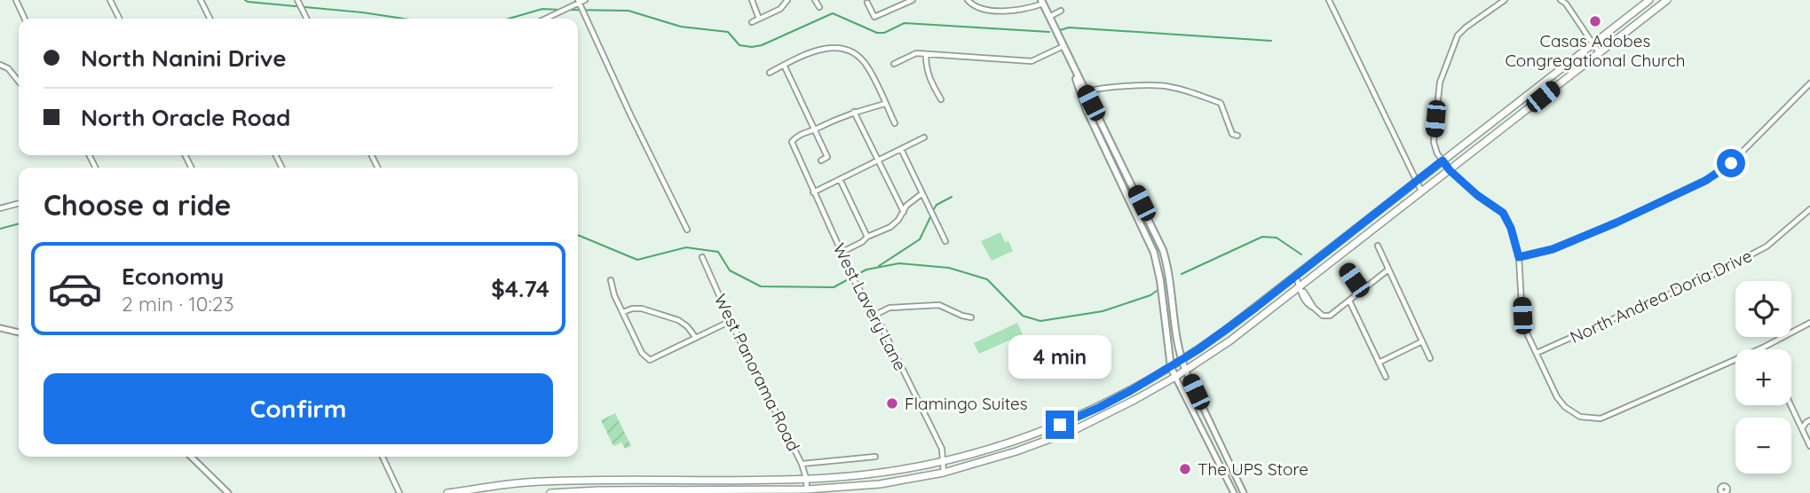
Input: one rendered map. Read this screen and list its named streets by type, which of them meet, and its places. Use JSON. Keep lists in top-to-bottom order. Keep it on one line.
{"streets":{"street":["North Andrea Doria Drive","West Lavery Lane","West Panorama Road"]},"places":["Casas Adobes Congregational Church","Flamingo Suites","The UPS Store"],"page":{"banner":["North Nanini Drive","North Oracle Road"],"heading":"Choose a ride","list":[{"name":"Economy","note":"2 min · 10:23","value":"$4.74"}],"map_buttons":["+","−"],"bubble":"4 min","buttons":"Confirm"}}
